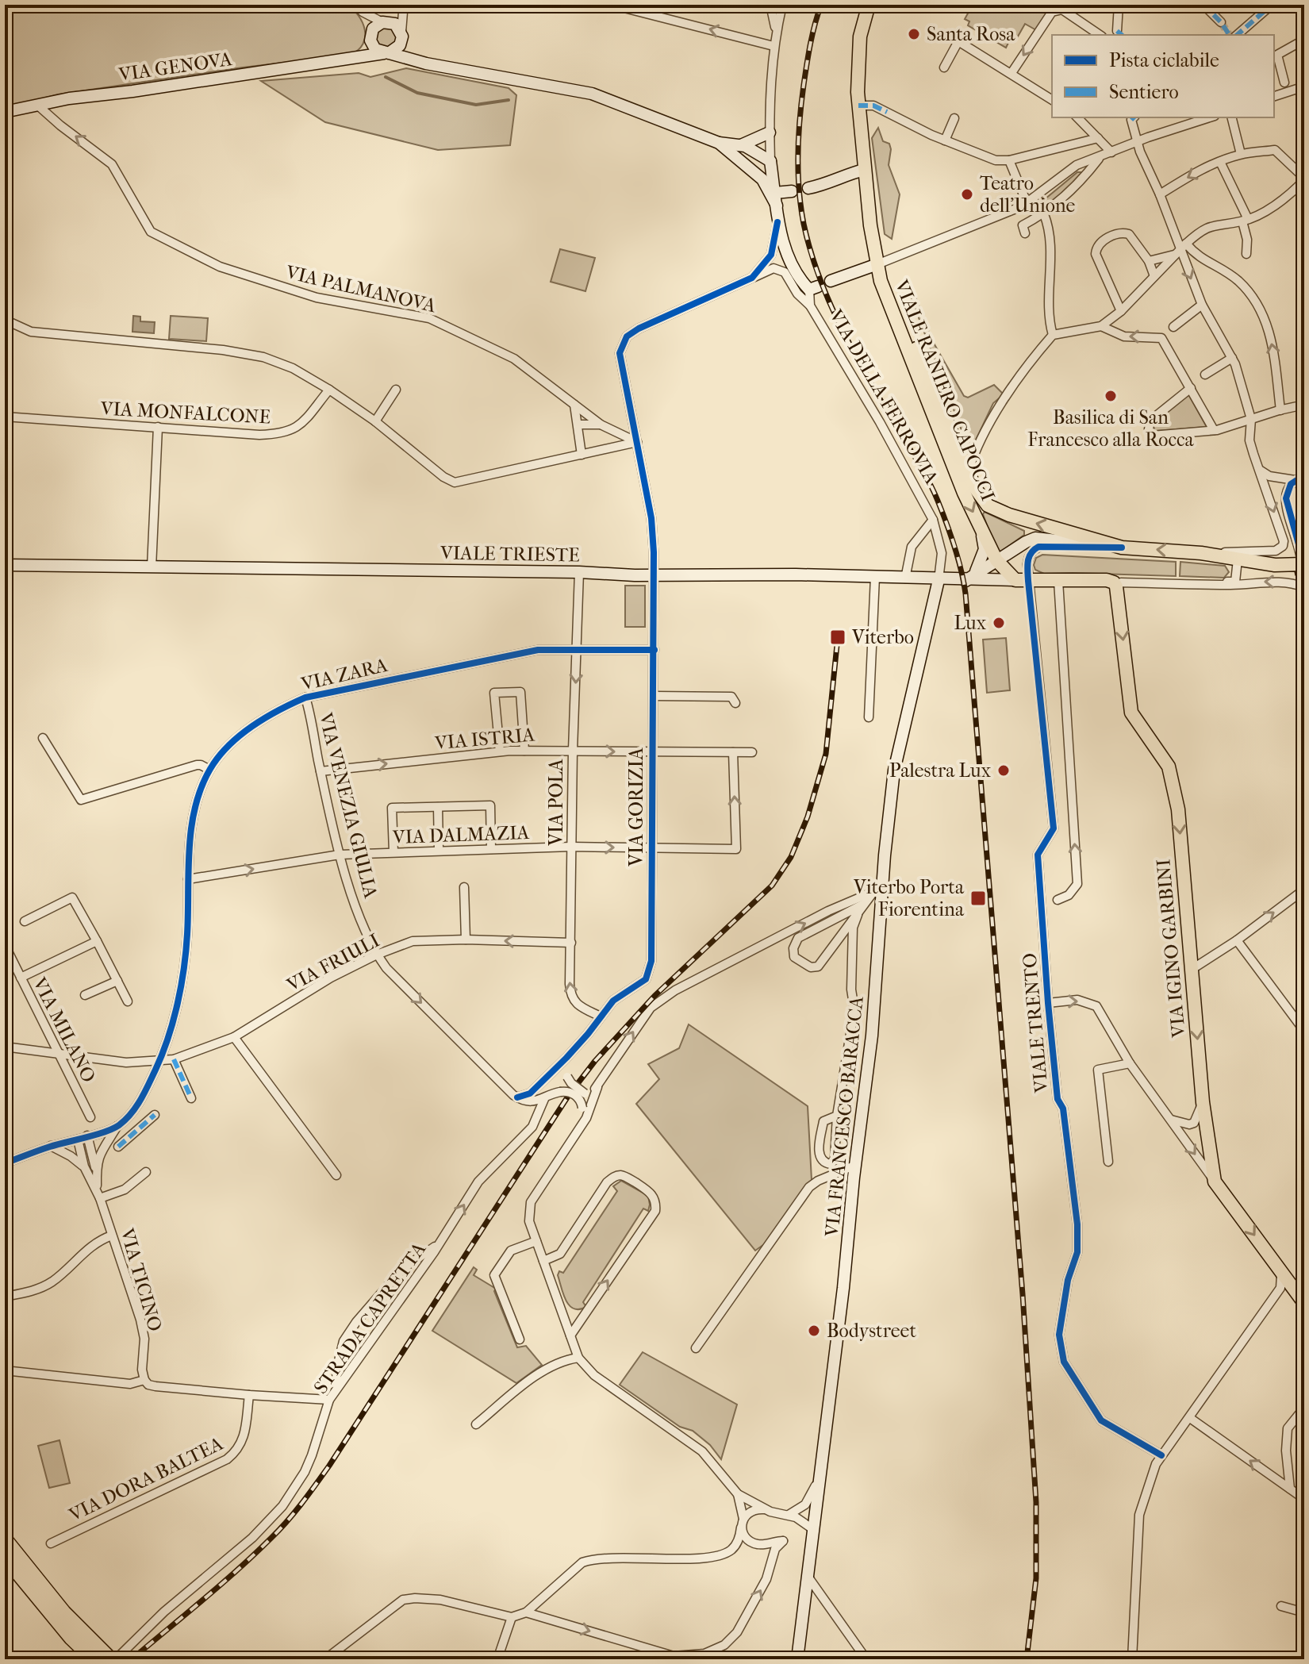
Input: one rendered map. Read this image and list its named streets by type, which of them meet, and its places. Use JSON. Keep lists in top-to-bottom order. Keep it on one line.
{"streets":{"main road":["VIA GENOVA","VIALE RANIERO CAPOCCI","VIA DELLA FERROVIA","VIALE TRIESTE","VIA IGINO GARBINI","VIA FRANCESCO BARACCA"],"street":["VIA PALMANOVA","VIA MONFALCONE","VIA ZARA","VIA ISTRIA","VIA POLA","VIA VENEZIA GIULIA","VIA GORIZIA","VIA DALMAZIA","VIA FRIULI","VIALE TRENTO","VIA MILANO","VIA TICINO","STRADA CAPRETTA","VIA DORA BALTEA"]},"crossings":[["VIA GENOVA","VIA PALMANOVA"],["VIA PALMANOVA","VIA GORIZIA"],["VIALE RANIERO CAPOCCI","VIA DELLA FERROVIA"],["VIALE RANIERO CAPOCCI","VIALE TRIESTE"],["VIALE RANIERO CAPOCCI","VIALE TRENTO"],["VIA DELLA FERROVIA","VIALE TRIESTE"],["VIA DELLA FERROVIA","VIA FRANCESCO BARACCA"],["VIALE TRIESTE","VIA POLA"],["VIALE TRIESTE","VIA GORIZIA"],["VIALE TRIESTE","VIALE TRENTO"],["VIALE TRIESTE","VIA FRANCESCO BARACCA"],["VIA ZARA","VIA POLA"],["VIA ZARA","VIA VENEZIA GIULIA"],["VIA ZARA","VIA GORIZIA"],["VIA ZARA","VIA DALMAZIA"],["VIA ZARA","VIA FRIULI"],["VIA ISTRIA","VIA POLA"],["VIA ISTRIA","VIA VENEZIA GIULIA"],["VIA ISTRIA","VIA GORIZIA"],["VIA ISTRIA","VIA DALMAZIA"],["VIA POLA","VIA GORIZIA"],["VIA POLA","VIA DALMAZIA"],["VIA POLA","VIA FRIULI"],["VIA VENEZIA GIULIA","VIA GORIZIA"],["VIA VENEZIA GIULIA","VIA DALMAZIA"],["VIA VENEZIA GIULIA","VIA FRIULI"],["VIA GORIZIA","VIA DALMAZIA"],["VIA FRIULI","VIA MILANO"]],"one_way":["VIA PALMANOVA","VIA ISTRIA","VIA VENEZIA GIULIA","VIA DALMAZIA","VIA IGINO GARBINI"],"places":{"other":["Santa Rosa","Teatro dell'Unione","Basilica di San Francesco alla Rocca","Lux","Palestra Lux","Bodystreet"],"transit":["Viterbo","Viterbo Porta Fiorentina"]},"legend":["Pista ciclabile","Sentiero"]}
